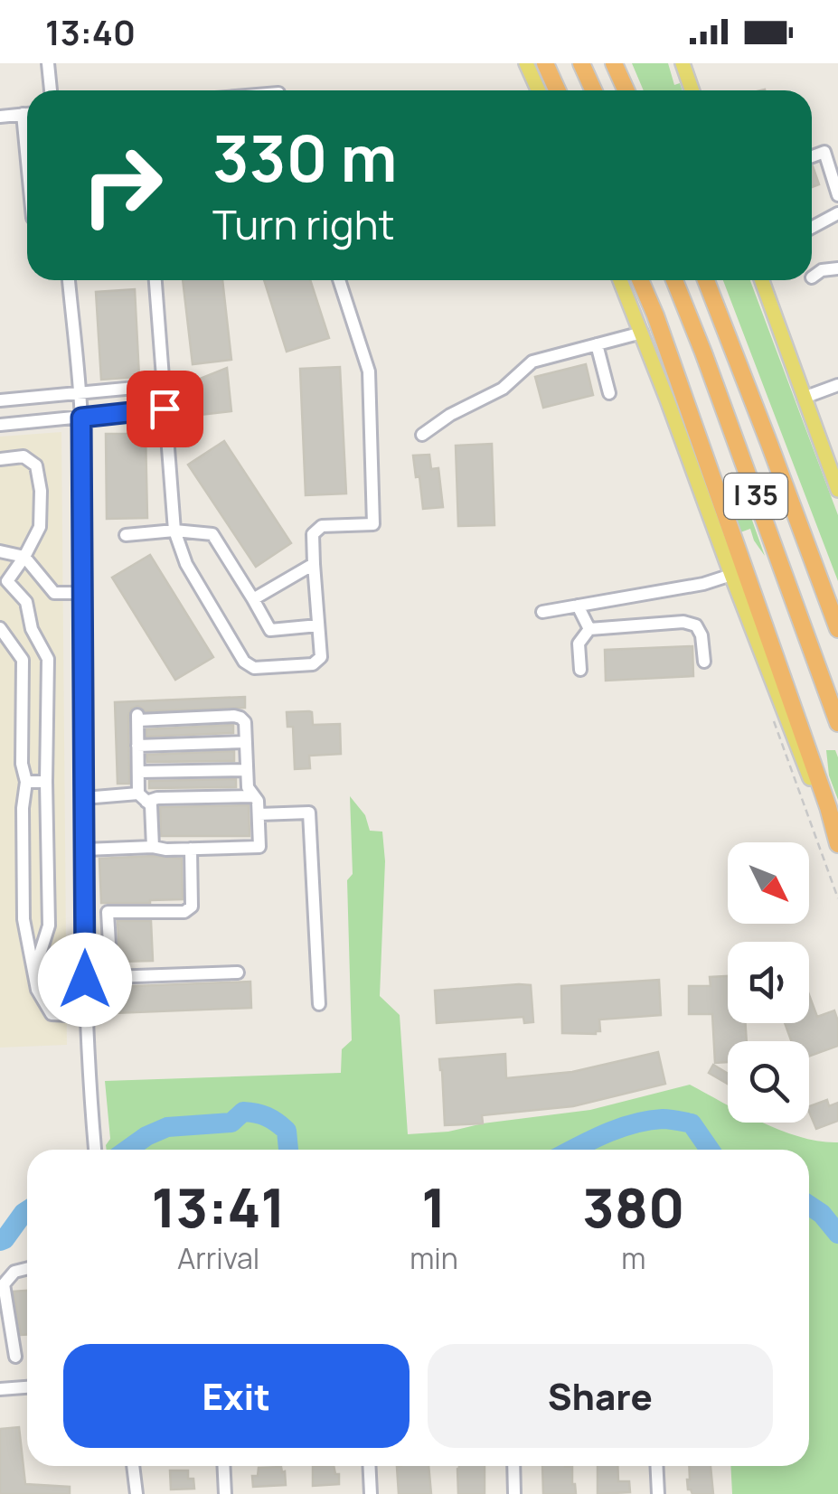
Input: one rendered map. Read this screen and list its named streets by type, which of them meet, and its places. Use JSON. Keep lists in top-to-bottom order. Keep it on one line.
{"streets":{"highway":["I 35"]},"north":"bottom right","page":{"status":"13:40","turn":["330 m","Turn right"],"eta":["13:41","Arrival","1","min","380","m"],"buttons":["Exit","Share"]}}
